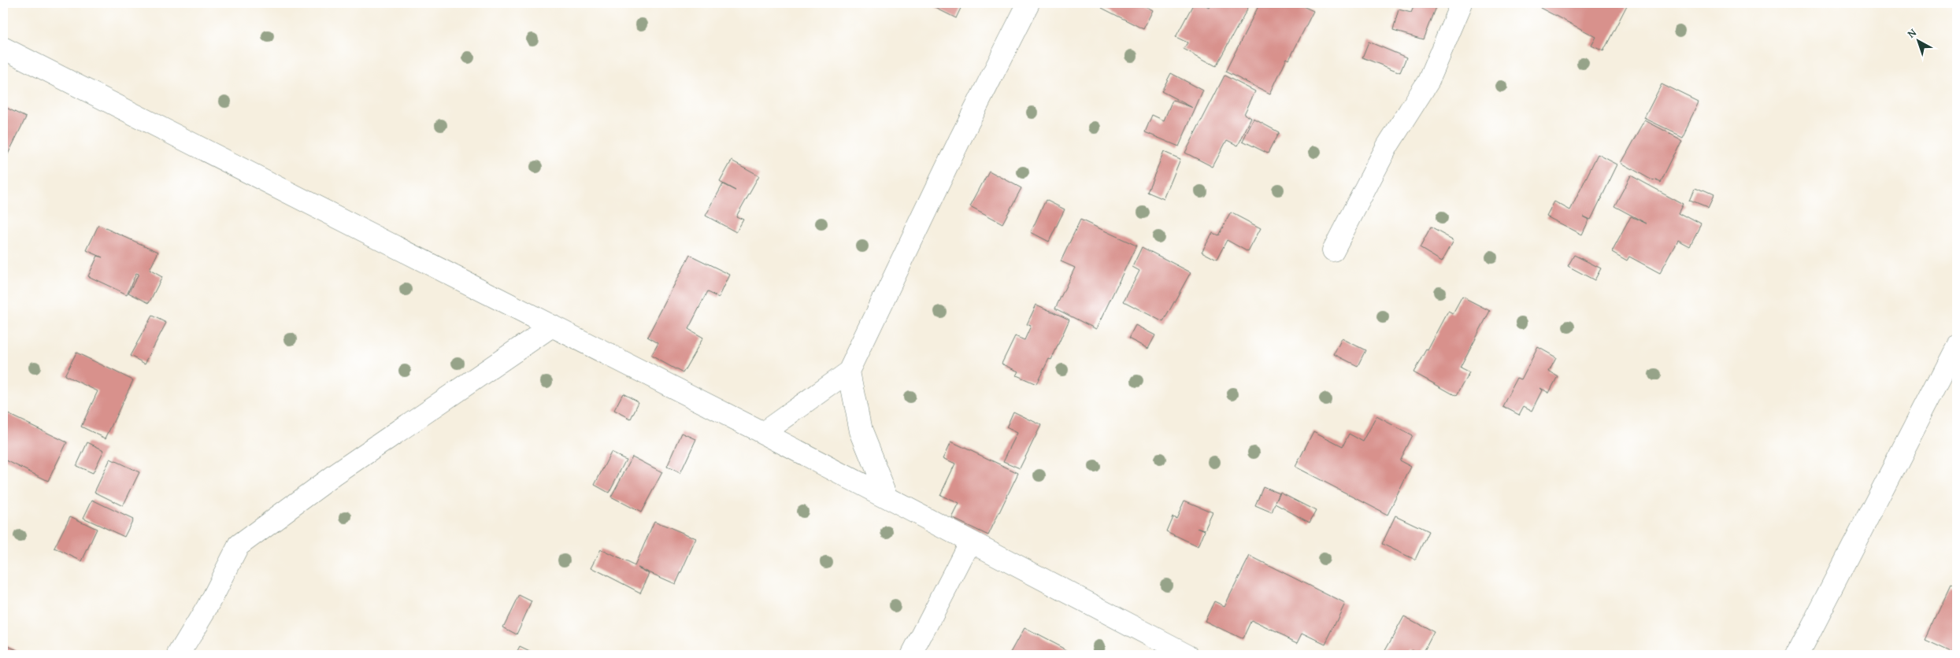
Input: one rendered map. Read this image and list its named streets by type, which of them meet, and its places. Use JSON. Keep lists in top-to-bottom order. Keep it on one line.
{"north":"top left"}
